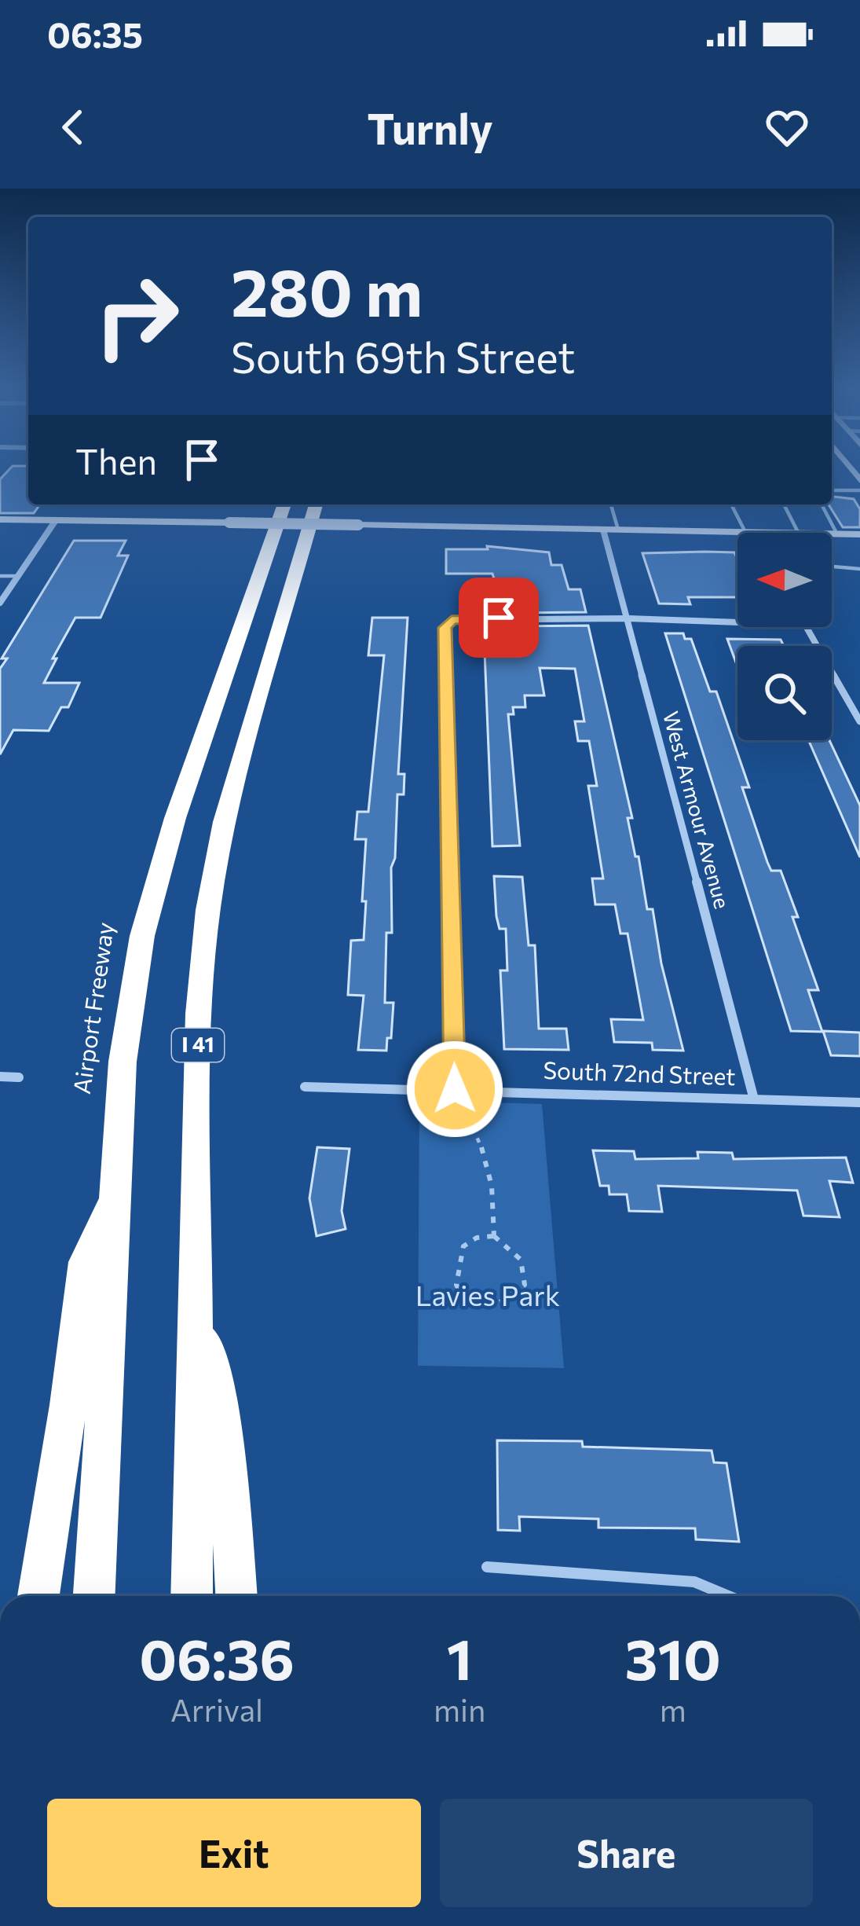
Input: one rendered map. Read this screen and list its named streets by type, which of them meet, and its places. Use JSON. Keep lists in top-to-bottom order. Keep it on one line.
{"streets":{"highway":["Airport Freeway","I 41"],"street":["West Armour Avenue","South 72nd Street"]},"crossings":[["West Armour Avenue","South 72nd Street"]],"parks":["Lavies Park"],"north":"left","page":{"status":"06:35","header":"Turnly","turn":["280 m","South 69th Street"],"then":"Then","eta":["06:36","Arrival","1","min","310","m"],"buttons":["Exit","Share"]}}
